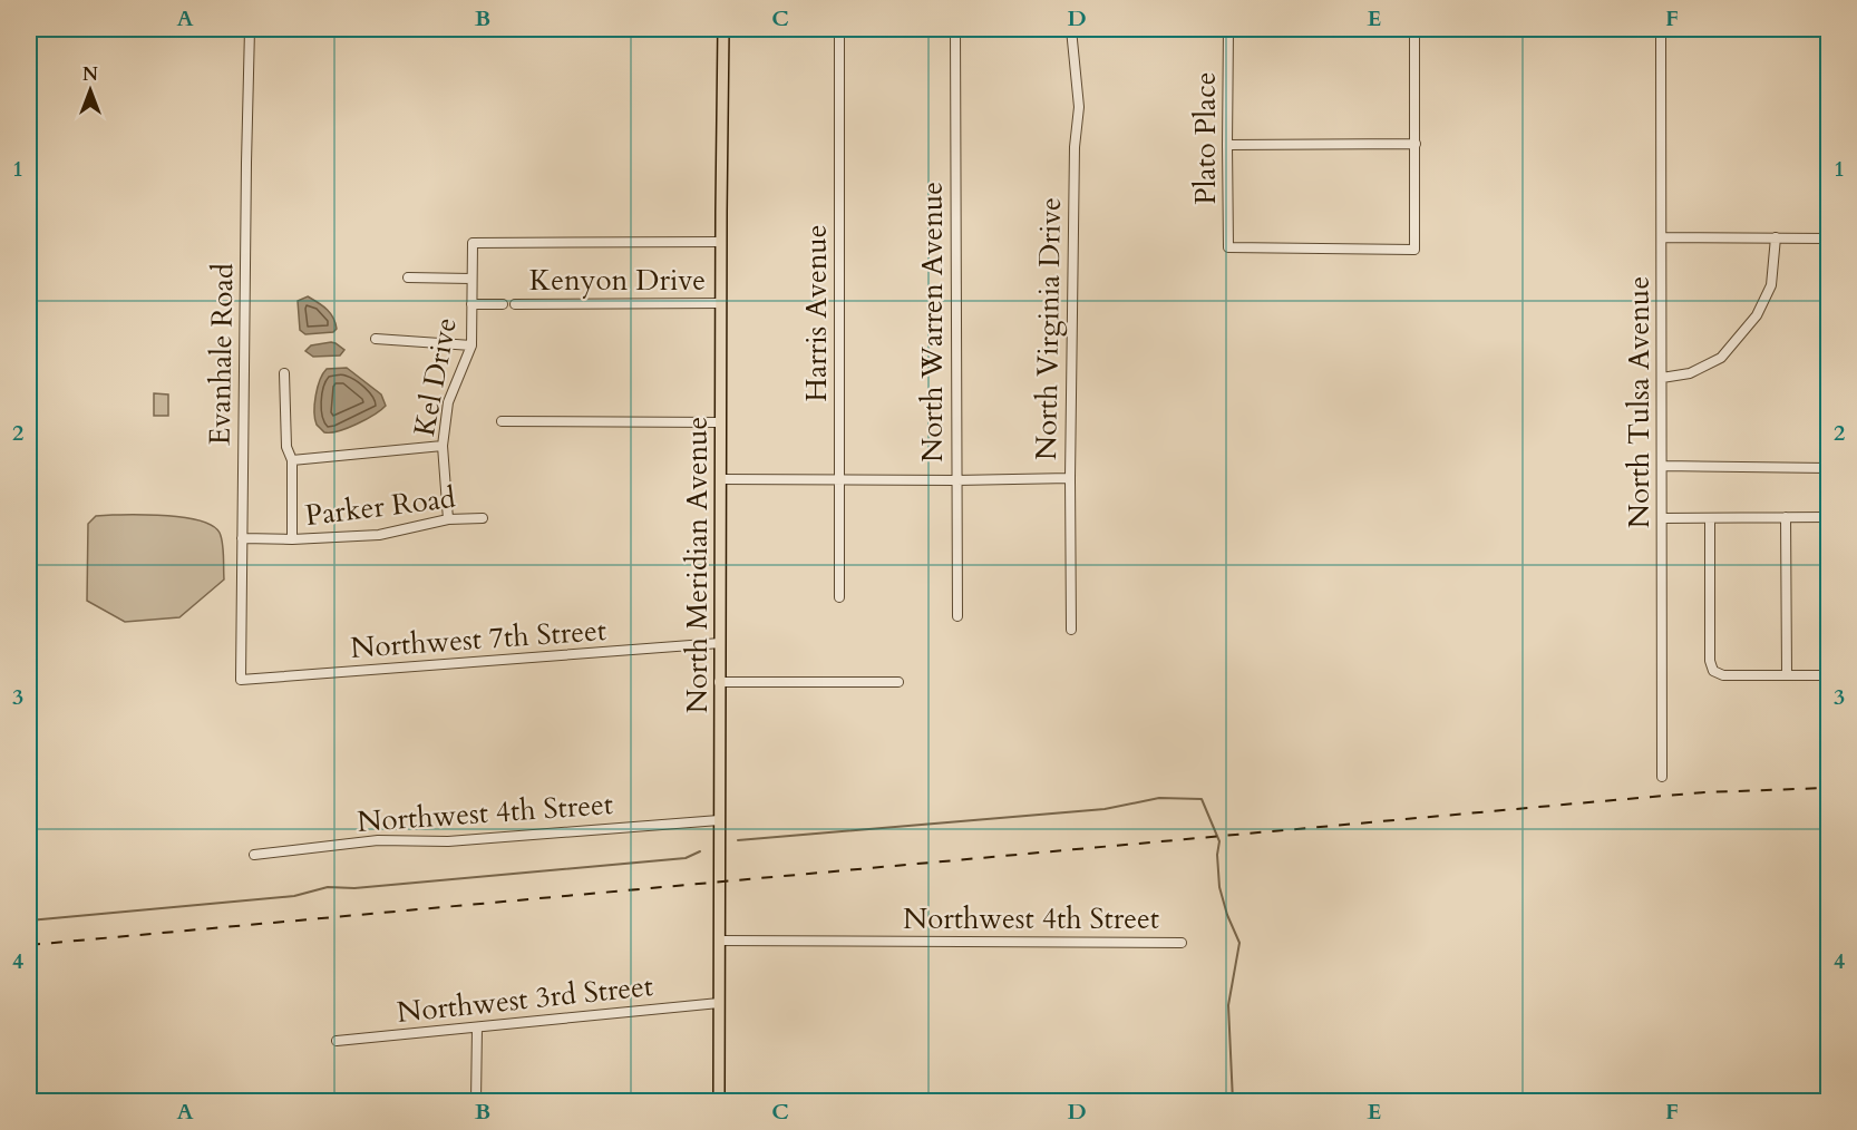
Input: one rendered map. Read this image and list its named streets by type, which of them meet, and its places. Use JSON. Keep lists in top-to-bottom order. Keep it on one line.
{"streets":{"main road":["North Meridian Avenue"],"street":["Plato Place","Kenyon Drive","Harris Avenue","North Warren Avenue","North Virginia Drive","Evanhale Road","Kel Drive","North Tulsa Avenue","Parker Road","Northwest 7th Street","Northwest 4th Street","Northwest 3rd Street"]},"crossings":[["Kenyon Drive","Kel Drive"],["Kenyon Drive","North Meridian Avenue"],["Evanhale Road","Parker Road"],["Evanhale Road","Northwest 7th Street"],["Kel Drive","Parker Road"],["Kel Drive","North Meridian Avenue"],["North Meridian Avenue","Northwest 7th Street"],["North Meridian Avenue","Northwest 4th Street"],["North Meridian Avenue","Northwest 3rd Street"]],"north":"top","grid":{"columns":["A","B","C","D","E","F"],"rows":["1","2","3","4"]}}
